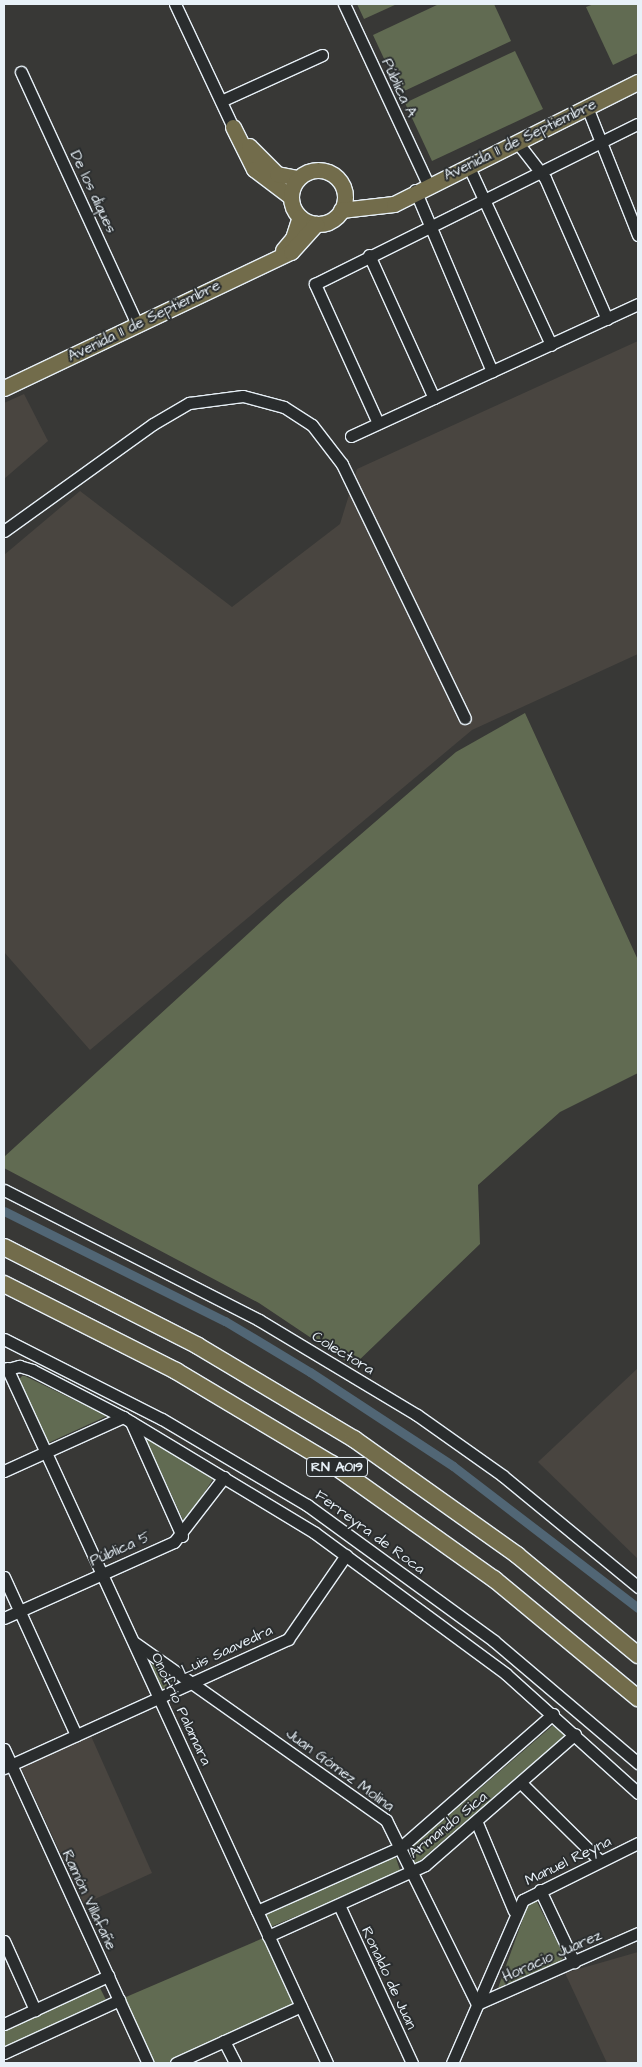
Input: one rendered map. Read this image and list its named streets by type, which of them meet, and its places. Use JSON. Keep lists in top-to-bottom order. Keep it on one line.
{"streets":{"highway":["RN A019"],"main road":["Avenida 11 de Septiembre"],"street":["Pública A","De los diques","Colectora","Ferreyra de Roca","Pública 5","Luis Saavedra","Onofrio Palamara","Juan Gómez Molina","Armando Sica","Manuel Reyna","Ramón Villafañe","Horacio Juarez","Ronaldo de Juan"]},"crossings":[["Pública A","Avenida 11 de Septiembre"],["Avenida 11 de Septiembre","De los diques"],["Pública 5","Onofrio Palamara"],["Luis Saavedra","Onofrio Palamara"],["Luis Saavedra","Juan Gómez Molina"],["Luis Saavedra","Ramón Villafañe"],["Onofrio Palamara","Juan Gómez Molina"],["Onofrio Palamara","Armando Sica"],["Juan Gómez Molina","Armando Sica"],["Juan Gómez Molina","Horacio Juarez"],["Armando Sica","Ronaldo de Juan"]]}
